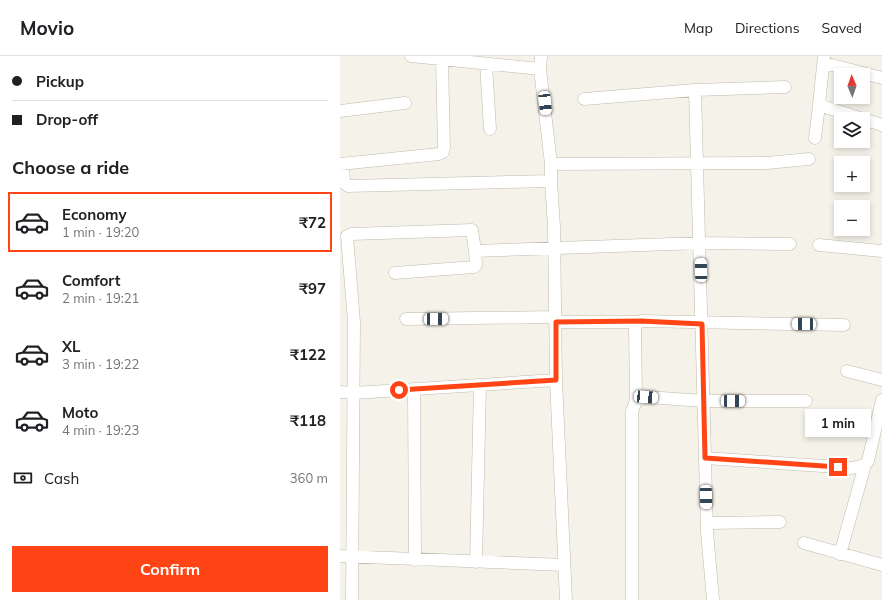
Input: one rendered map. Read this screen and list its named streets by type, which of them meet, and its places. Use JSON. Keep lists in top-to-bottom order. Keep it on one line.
{"north":"top","page":{"header":"Movio","nav":["Map","Directions","Saved"],"banner":["Pickup","Drop-off"],"map_buttons":["+","−"],"heading":"Choose a ride","list":[{"name":"Economy","note":"1 min · 19:20","value":"₹72"},{"name":"Comfort","note":"2 min · 19:21","value":"₹97"},{"name":"XL","note":"3 min · 19:22","value":"₹122"},{"name":"Moto","note":"4 min · 19:23","value":"₹118"}],"bubble":"1 min","pay":["Cash","360 m"],"buttons":"Confirm"}}
